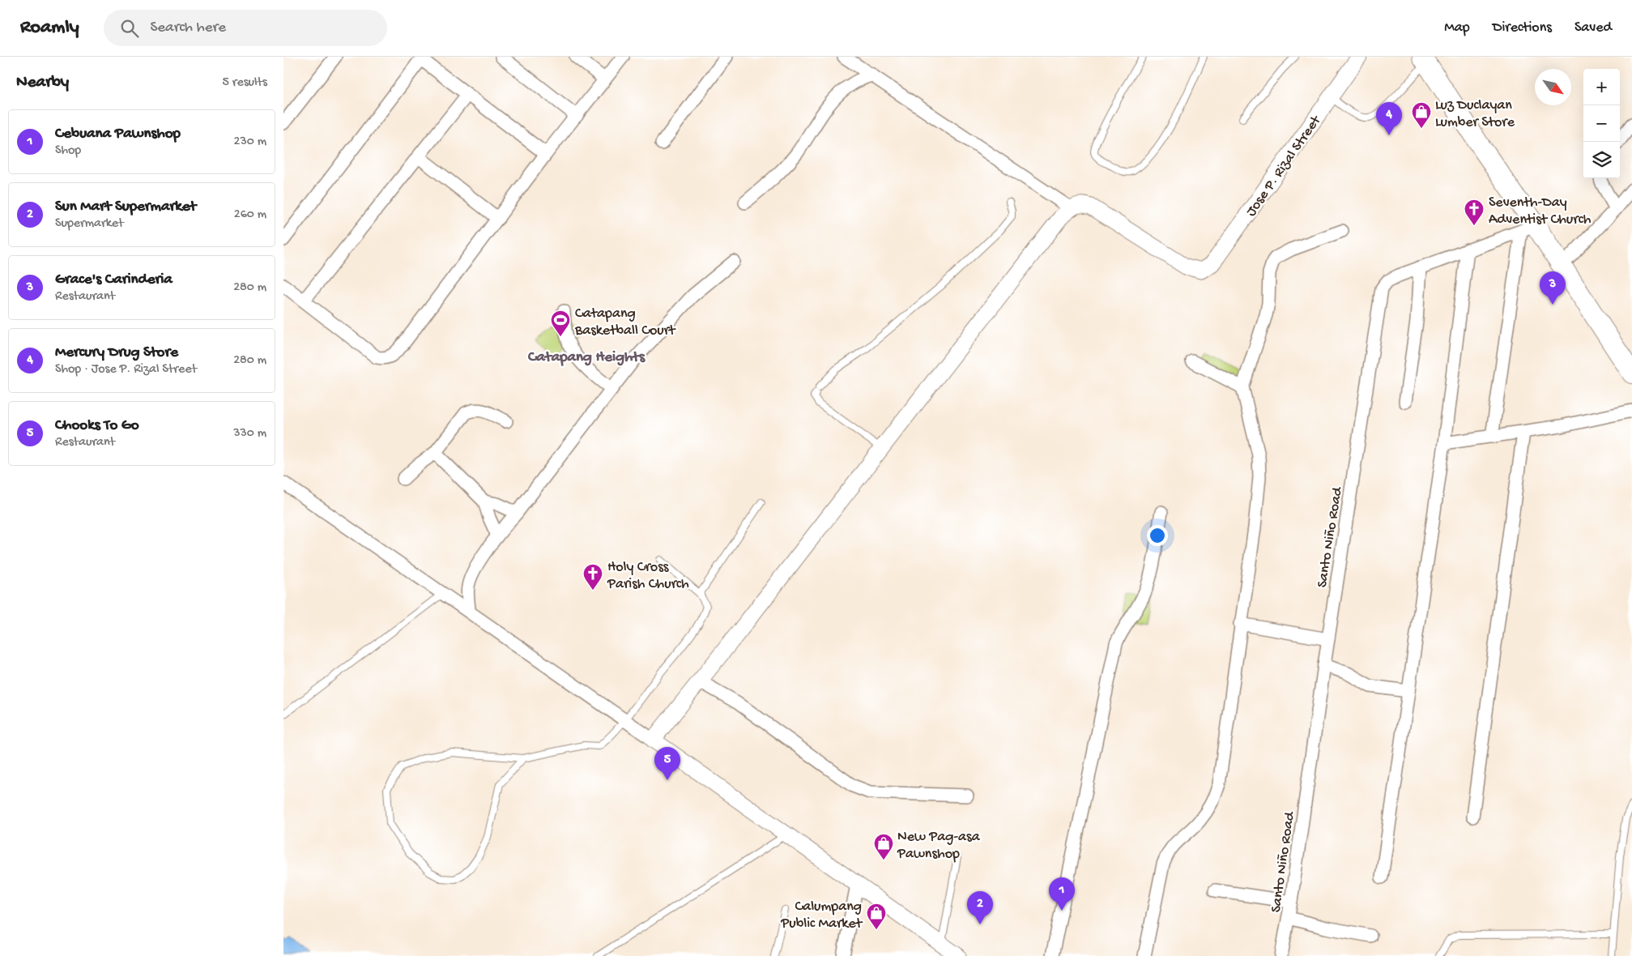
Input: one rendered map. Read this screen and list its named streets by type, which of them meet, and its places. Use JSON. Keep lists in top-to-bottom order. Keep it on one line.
{"streets":{"street":["Jose P. Rizal Street","Santo Niño Road"]},"districts":["Catapang Heights"],"places":{"shop":["Luz Duclayan Lumber Store","New Pag-asa Pawnshop","Calumpang Public Market"],"church":["Seventh-Day Adventist Church","Holy Cross Parish Church"],"sports":["Catapang Basketball Court"]},"north":"bottom right","page":{"header":"Roamly","search":"Search here","nav":["Map","Directions","Saved"],"heading":["Nearby","5 results"],"map_buttons":["+","−"],"pins":["4","3","5","1","2"],"list":[{"mark":"1","name":"Cebuana Pawnshop","note":"Shop","value":"230 m"},{"mark":"2","name":"Sun Mart Supermarket","note":"Supermarket","value":"260 m"},{"mark":"3","name":"Grace's Carinderia","note":"Restaurant","value":"280 m"},{"mark":"4","name":"Mercury Drug Store","note":"Shop · Jose P. Rizal Street","value":"280 m"},{"mark":"5","name":"Chooks To Go","note":"Restaurant","value":"330 m"}]}}
